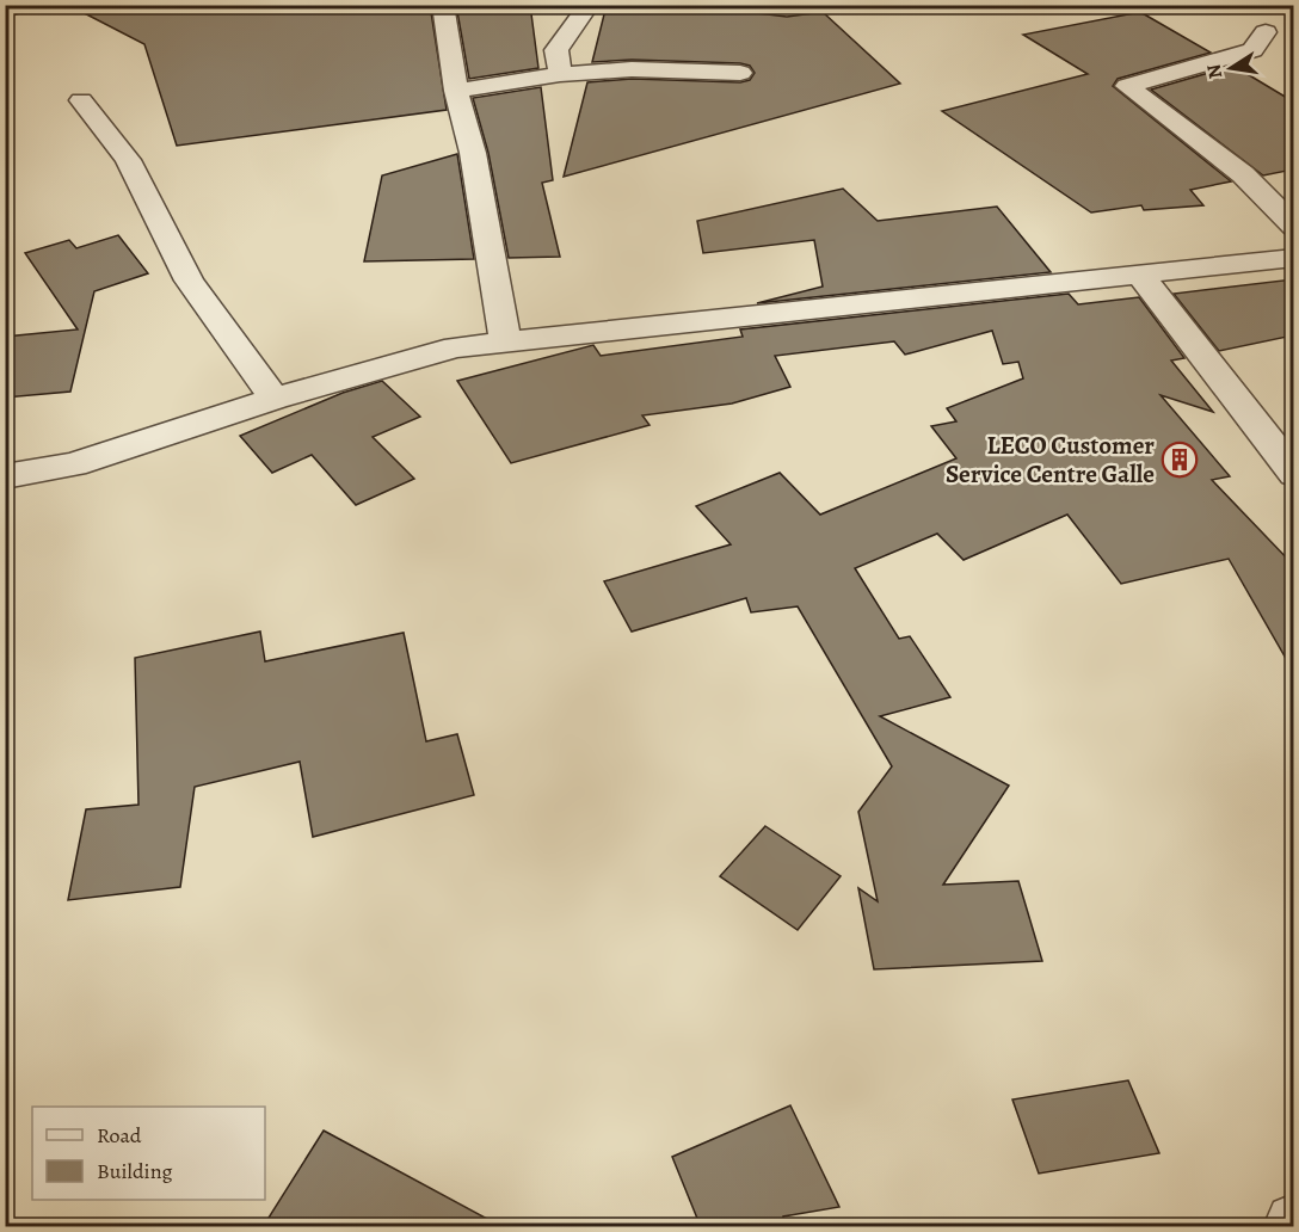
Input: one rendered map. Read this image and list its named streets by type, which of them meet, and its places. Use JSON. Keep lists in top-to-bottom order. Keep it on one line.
{"places":{"building":["LECO Customer Service Centre Galle"]},"legend":["Road","Building"],"north":"left"}
